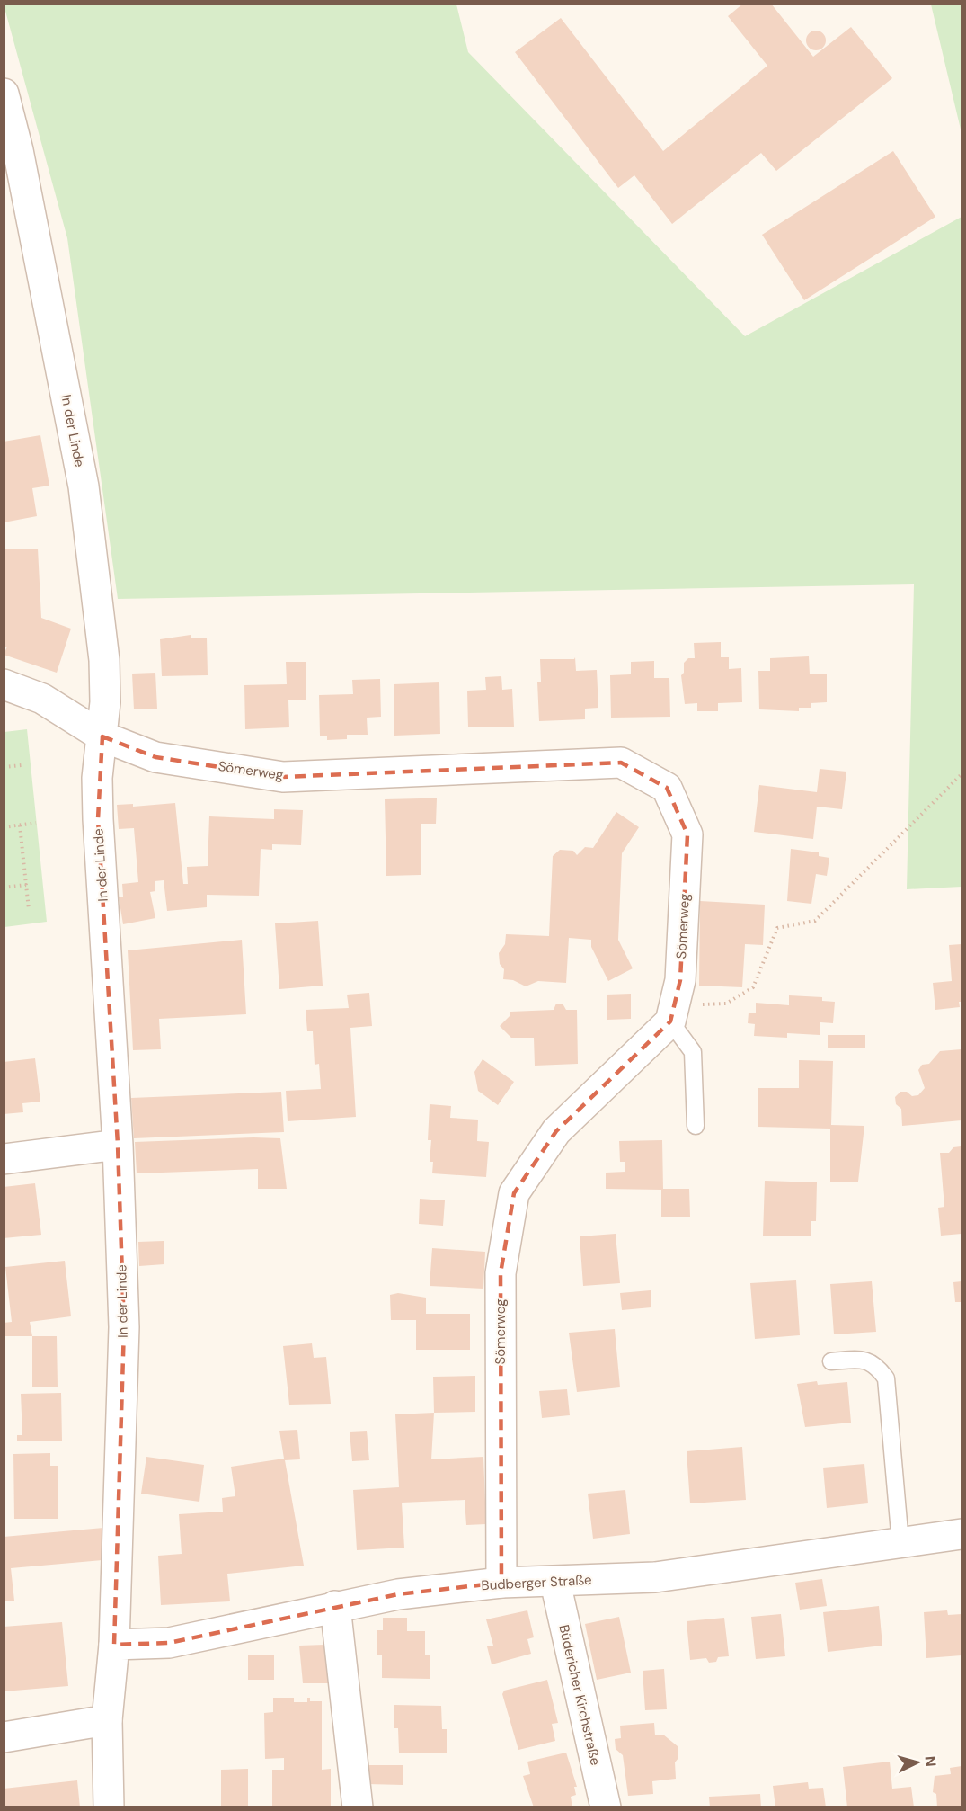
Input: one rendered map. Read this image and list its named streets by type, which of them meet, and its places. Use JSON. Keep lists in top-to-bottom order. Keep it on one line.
{"streets":{"street":["In der Linde","Sömerweg","Budberger Straße","Büdericher Kirchstraße"]},"crossings":[["In der Linde","Sömerweg"],["In der Linde","Budberger Straße"],["Sömerweg","Budberger Straße"],["Budberger Straße","Büdericher Kirchstraße"]],"north":"right"}
